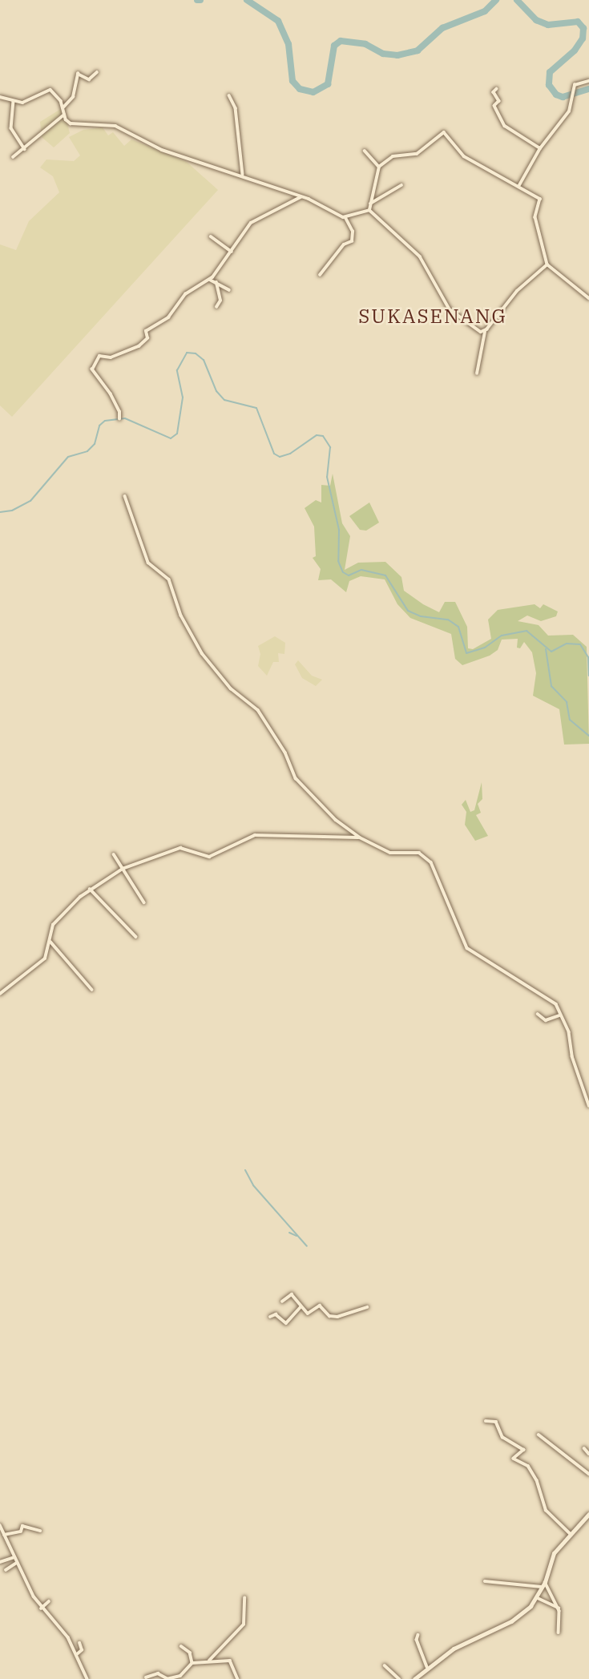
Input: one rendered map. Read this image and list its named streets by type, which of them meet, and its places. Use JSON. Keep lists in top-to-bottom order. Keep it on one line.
{"districts":["SUKASENANG"]}
